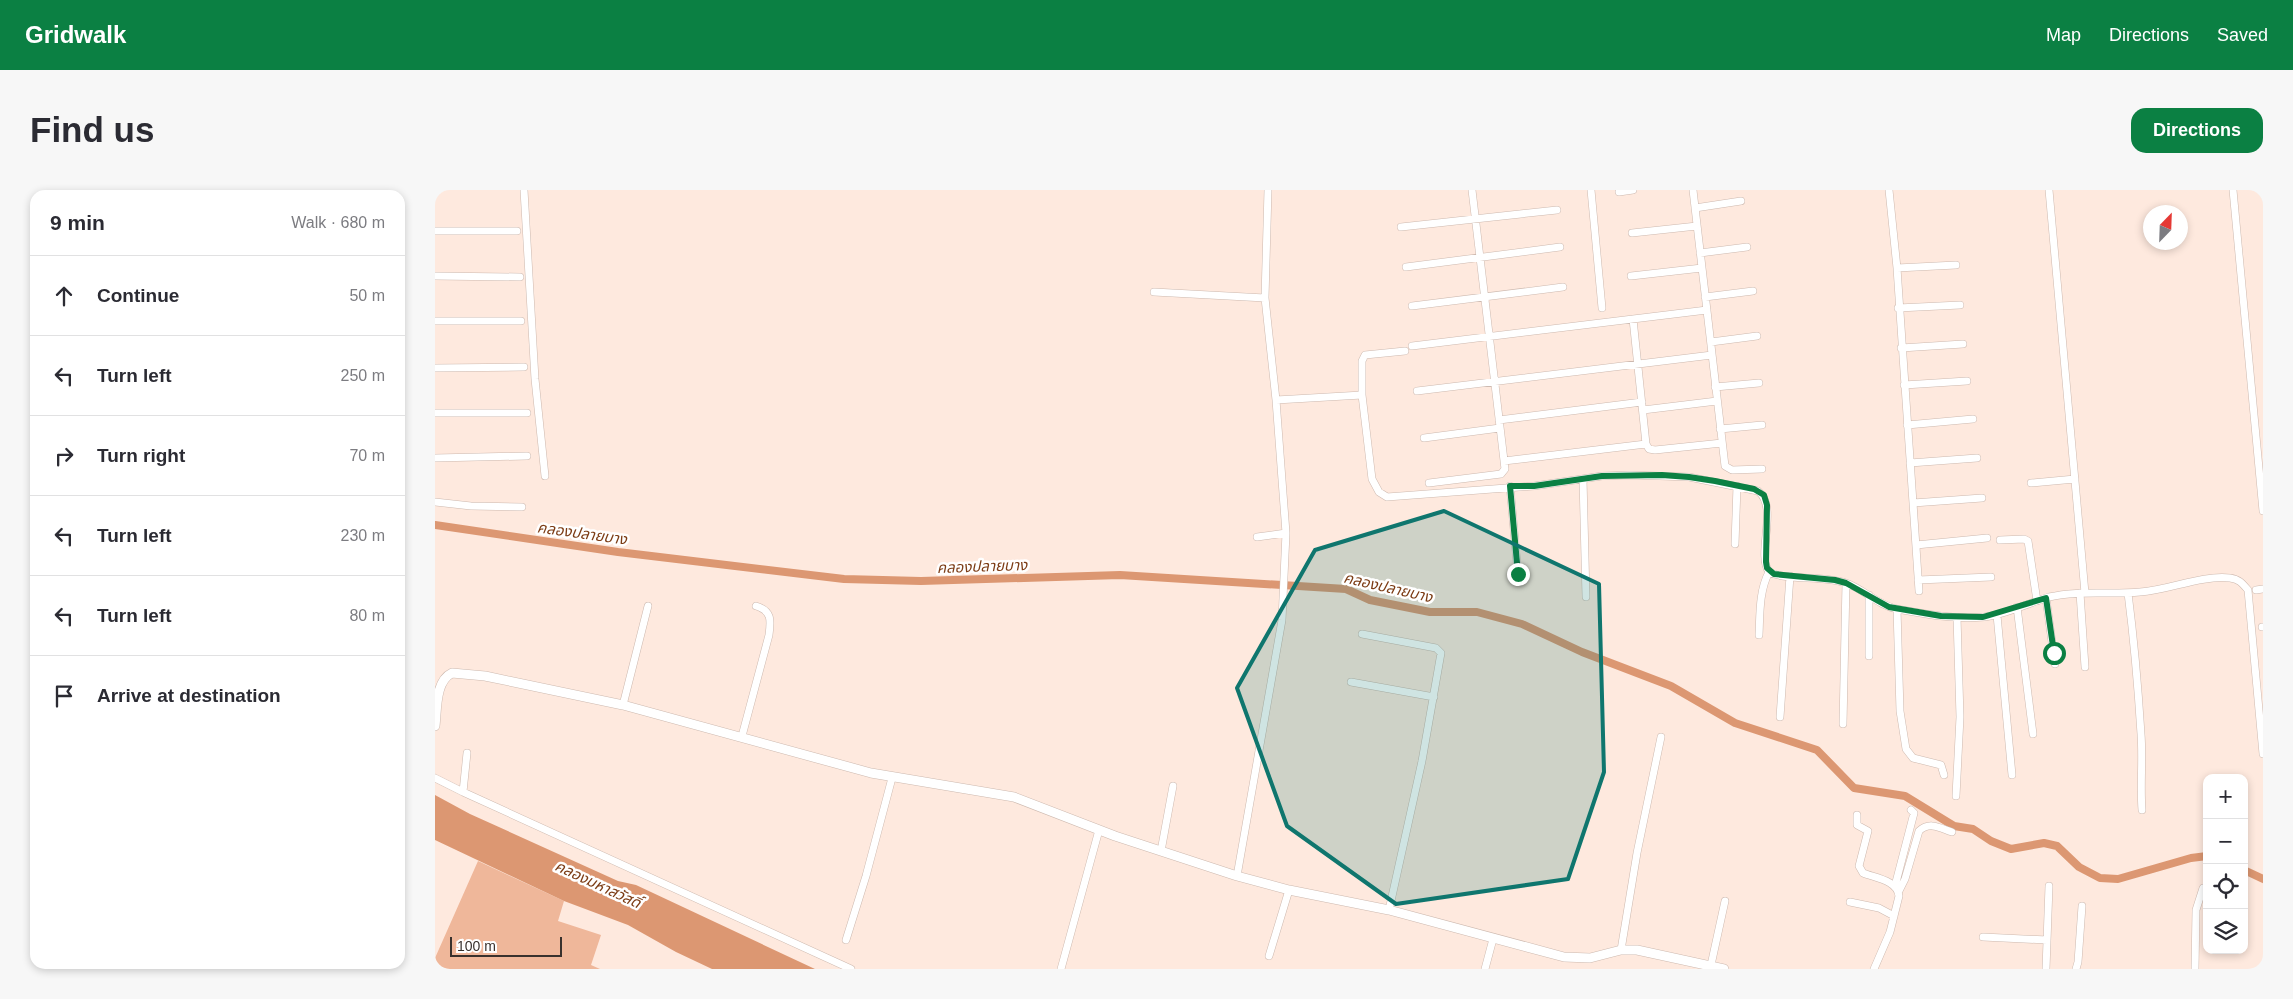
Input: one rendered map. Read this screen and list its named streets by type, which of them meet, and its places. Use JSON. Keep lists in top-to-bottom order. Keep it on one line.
{"water":["คลองปลายบาง","คลองมหาสวัสดิ์"],"scale_bar":"100 m","north":"top right","page":{"header":"Gridwalk","nav":["Map","Directions","Saved"],"buttons":"Directions","title":"Find us","heading":["9 min","Walk · 680 m"],"list":[["Continue","50 m"],["Turn left","250 m"],["Turn right","70 m"],["Turn left","230 m"],["Turn left","80 m"],"Arrive at destination"],"map_buttons":["+","−"],"scale":"100 m"}}
